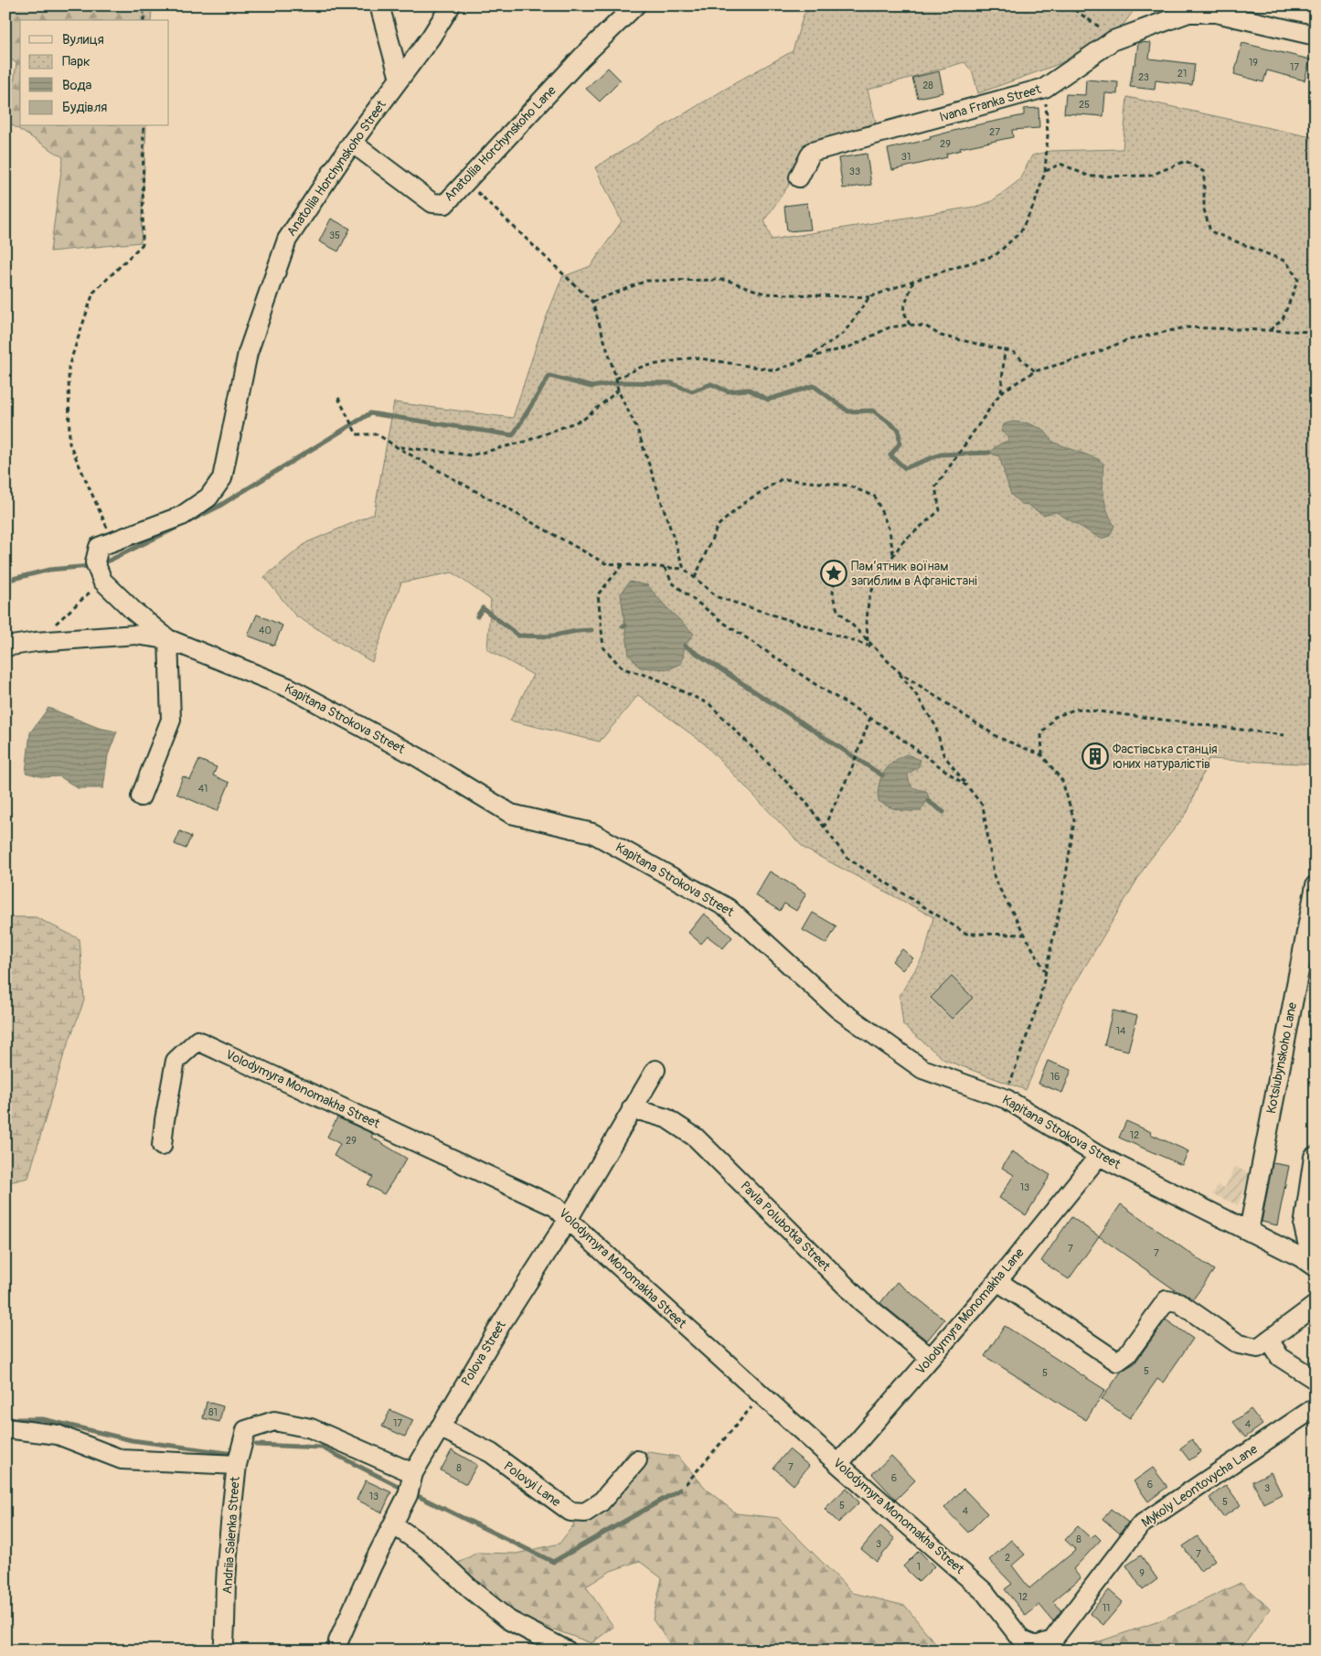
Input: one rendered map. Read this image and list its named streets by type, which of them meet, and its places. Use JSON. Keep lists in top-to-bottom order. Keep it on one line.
{"streets":{"street":["Ivana Franka Street","Anatoliia Horchynskoho Lane","Anatoliia Horchynskoho Street","Kapitana Strokova Street","Kotsiubynskoho Lane","Volodymyra Monomakha Street","Pavla Polubotka Street","Volodymyra Monomakha Lane","Polova Street","Polovyi Lane","Mykoly Leontovycha Lane","Andriia Saienka Street"]},"crossings":[["Anatoliia Horchynskoho Lane","Anatoliia Horchynskoho Street"],["Kapitana Strokova Street","Kotsiubynskoho Lane"],["Kapitana Strokova Street","Volodymyra Monomakha Lane"],["Volodymyra Monomakha Street","Volodymyra Monomakha Lane"],["Volodymyra Monomakha Street","Polova Street"],["Volodymyra Monomakha Street","Mykoly Leontovycha Lane"],["Pavla Polubotka Street","Volodymyra Monomakha Lane"],["Pavla Polubotka Street","Polova Street"],["Polova Street","Polovyi Lane"]],"places":{"place":["Пам’ятник воїнам загиблим в Афганістані"],"building":["Фастівська станція юних натуралістів"]},"house_numbers":["19","17","21","23","28","25","27","29","31","33","35","40","41","14","16","12","29","13","7","7","5","5","81","17","4","7","8","6","6","3","13","5","5","4","8","3","7","2","1","9","12","11"],"legend":["Вулиця","Парк","Вода","Будівля"]}
